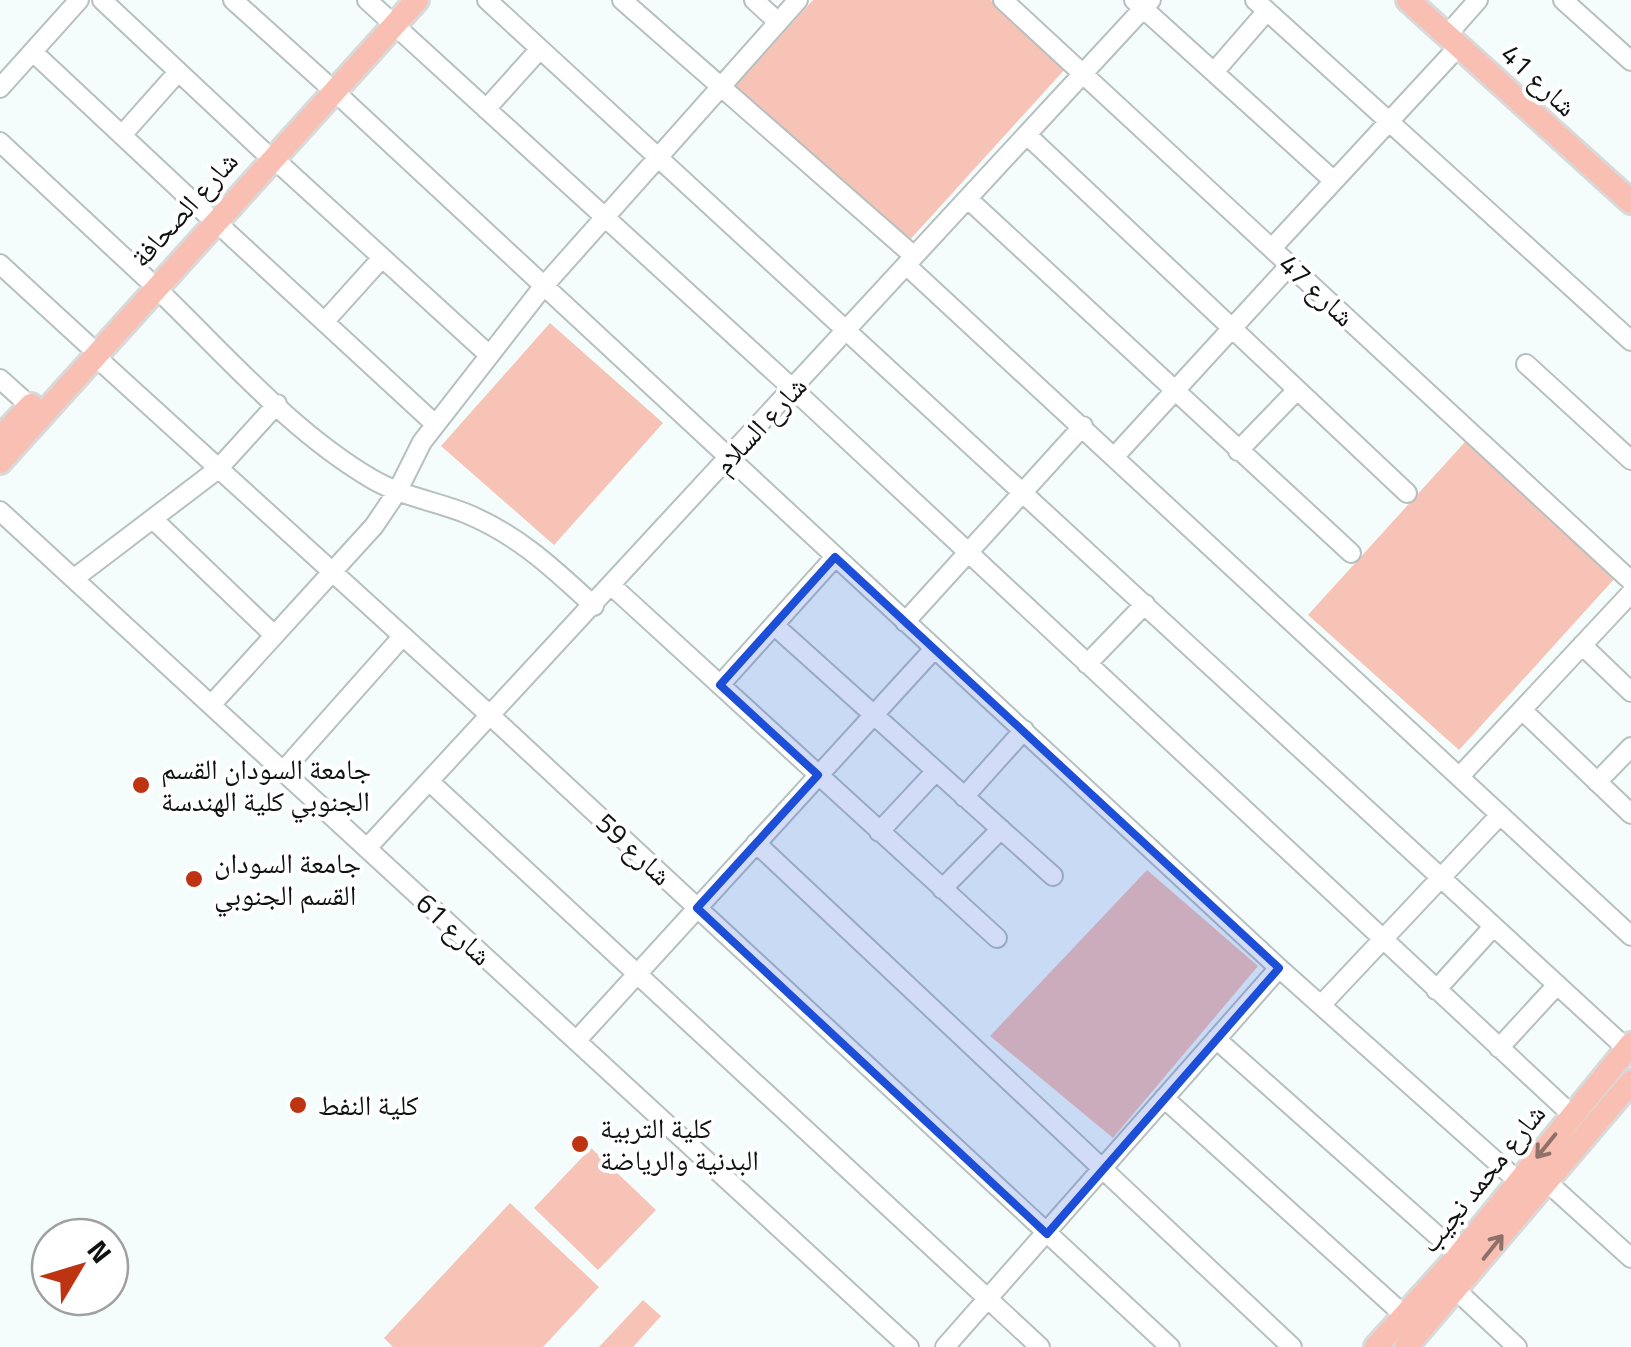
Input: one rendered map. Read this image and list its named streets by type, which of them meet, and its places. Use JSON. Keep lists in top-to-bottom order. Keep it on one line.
{"streets":{"main road":["شارع 41","شارع الصحافة","شارع محمد نجيب"],"street":["شارع 47","شارع السلام","شارع 59","شارع 61"]},"crossings":[["شارع الصحافة","شارع 59"],["شارع 47","شارع السلام"],["شارع السلام","شارع 59"],["شارع السلام","شارع 61"]],"places":["جامعة السودان القسم الجنوبي كلية الهندسة","جامعة السودان القسم الجنوبي","كلية النفط","كلية التربية البدنية والرياضة"],"north":"top right"}
